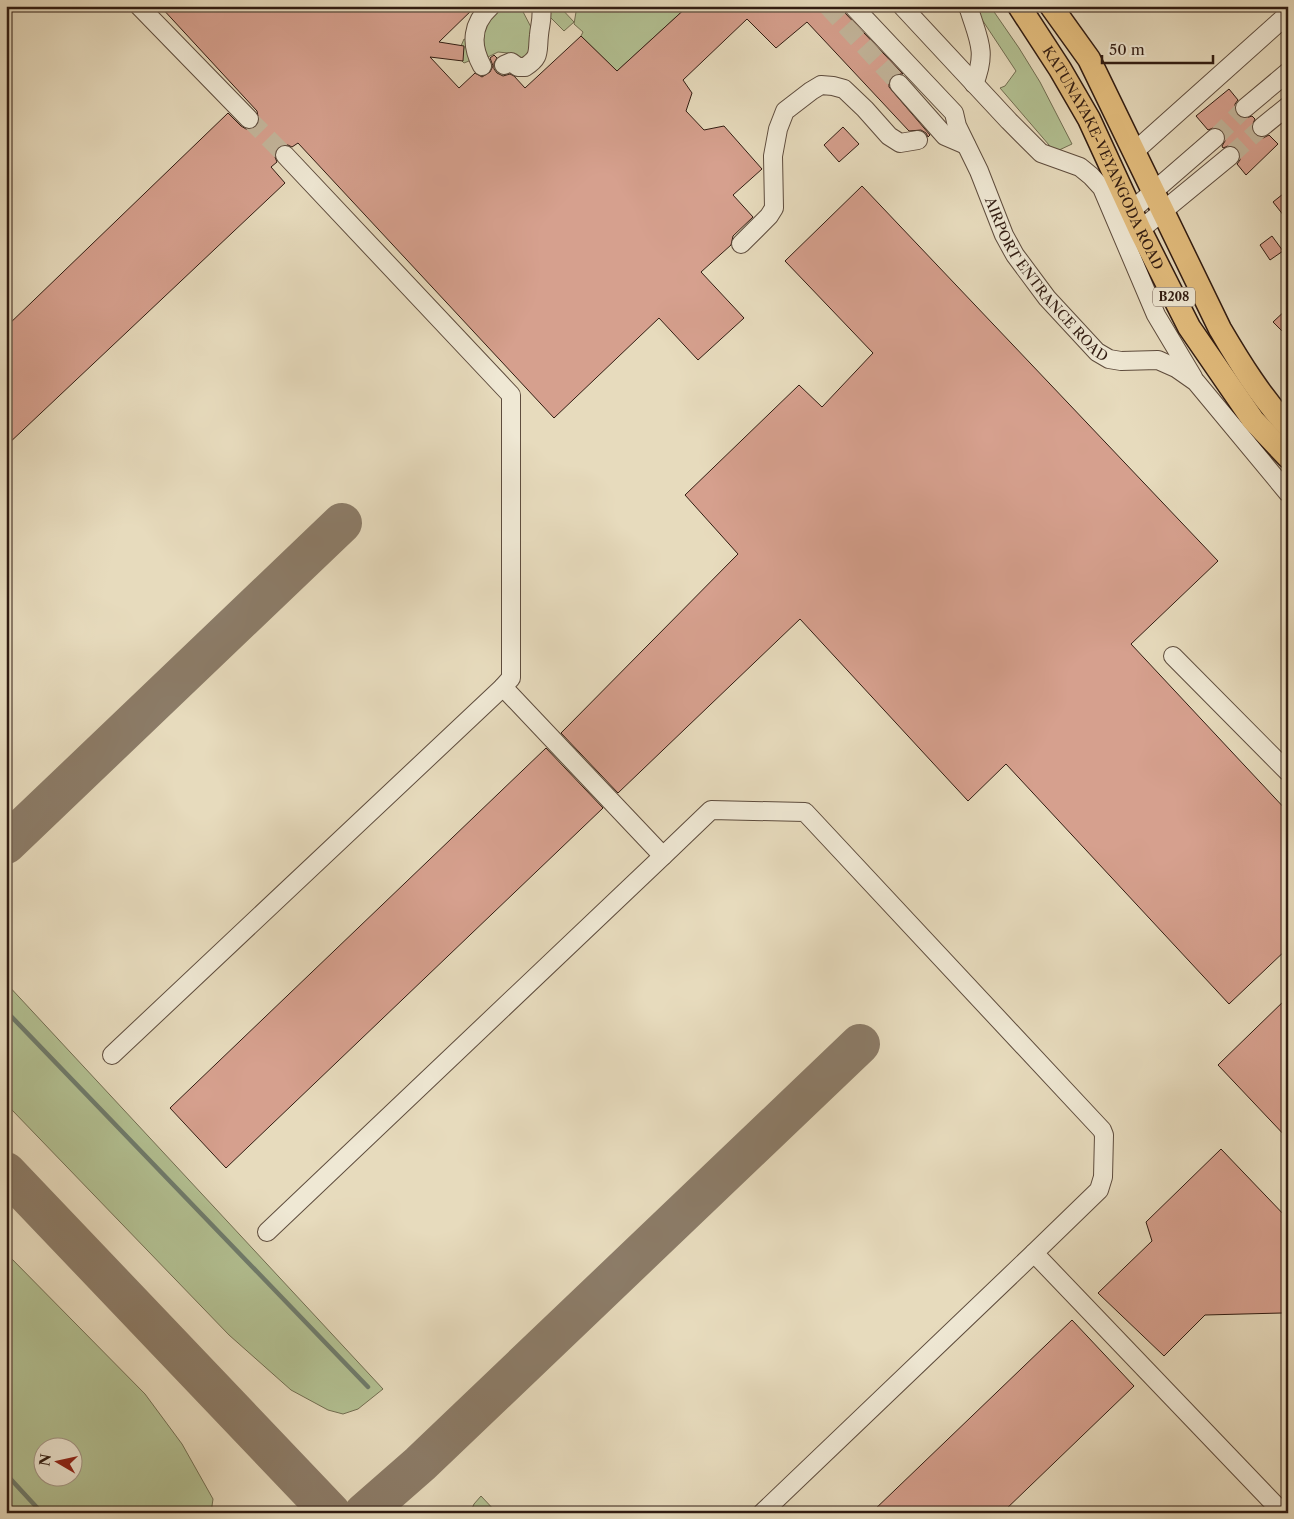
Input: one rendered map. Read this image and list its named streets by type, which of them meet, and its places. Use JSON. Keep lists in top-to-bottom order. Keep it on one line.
{"streets":{"main road":["KATUNAYAKE-VEYANGODA ROAD","B208"],"lane":["AIRPORT ENTRANCE ROAD"]},"scale_bar":"50 m","north":"left"}
